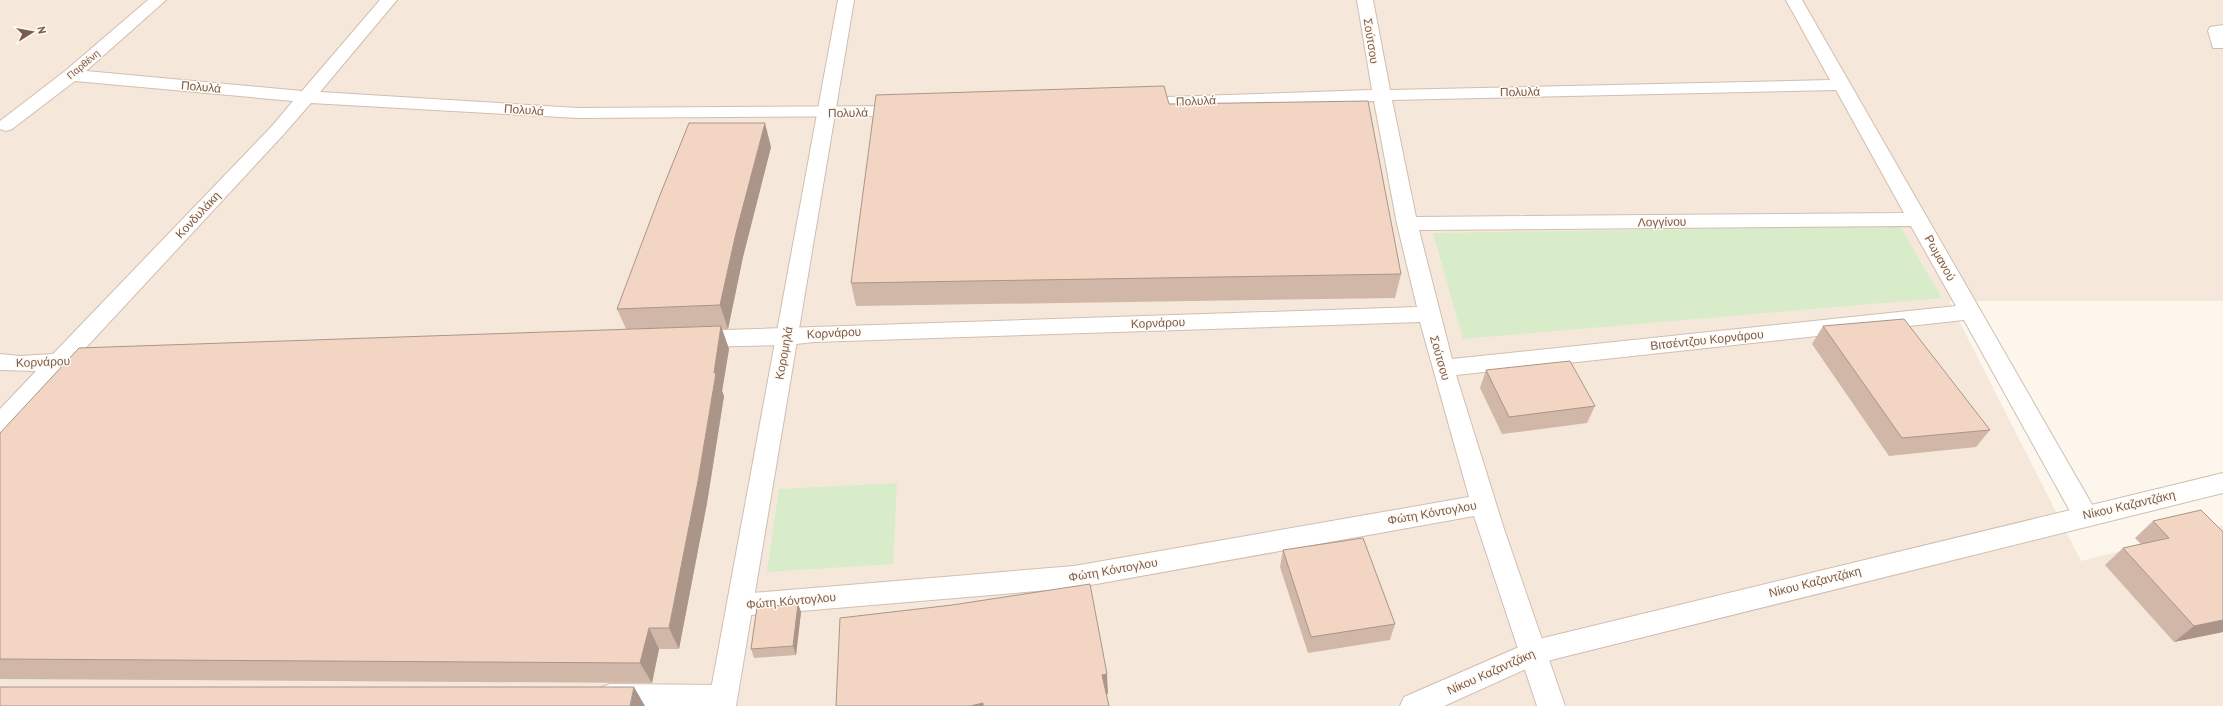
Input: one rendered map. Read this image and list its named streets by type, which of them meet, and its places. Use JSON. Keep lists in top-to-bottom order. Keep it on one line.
{"streets":{"street":["Σούτσου","Παρθένη","Πολυλά","Κονδυλάκη","Λογγίνου","Ρωμανού","Κορνάρου","Βιτσέντζου Κορνάρου","Κορομηλά","Νίκου Καζαντζάκη","Φώτη Κόντογλου"]},"crossings":[["Σούτσου","Πολυλά"],["Σούτσου","Λογγίνου"],["Σούτσου","Κορνάρου"],["Σούτσου","Βιτσέντζου Κορνάρου"],["Σούτσου","Νίκου Καζαντζάκη"],["Σούτσου","Φώτη Κόντογλου"],["Παρθένη","Πολυλά"],["Πολυλά","Κονδυλάκη"],["Πολυλά","Ρωμανού"],["Πολυλά","Κορομηλά"],["Κονδυλάκη","Κορνάρου"],["Λογγίνου","Ρωμανού"],["Ρωμανού","Βιτσέντζου Κορνάρου"],["Ρωμανού","Νίκου Καζαντζάκη"],["Κορνάρου","Κορομηλά"],["Κορομηλά","Φώτη Κόντογλου"]],"north":"right"}
